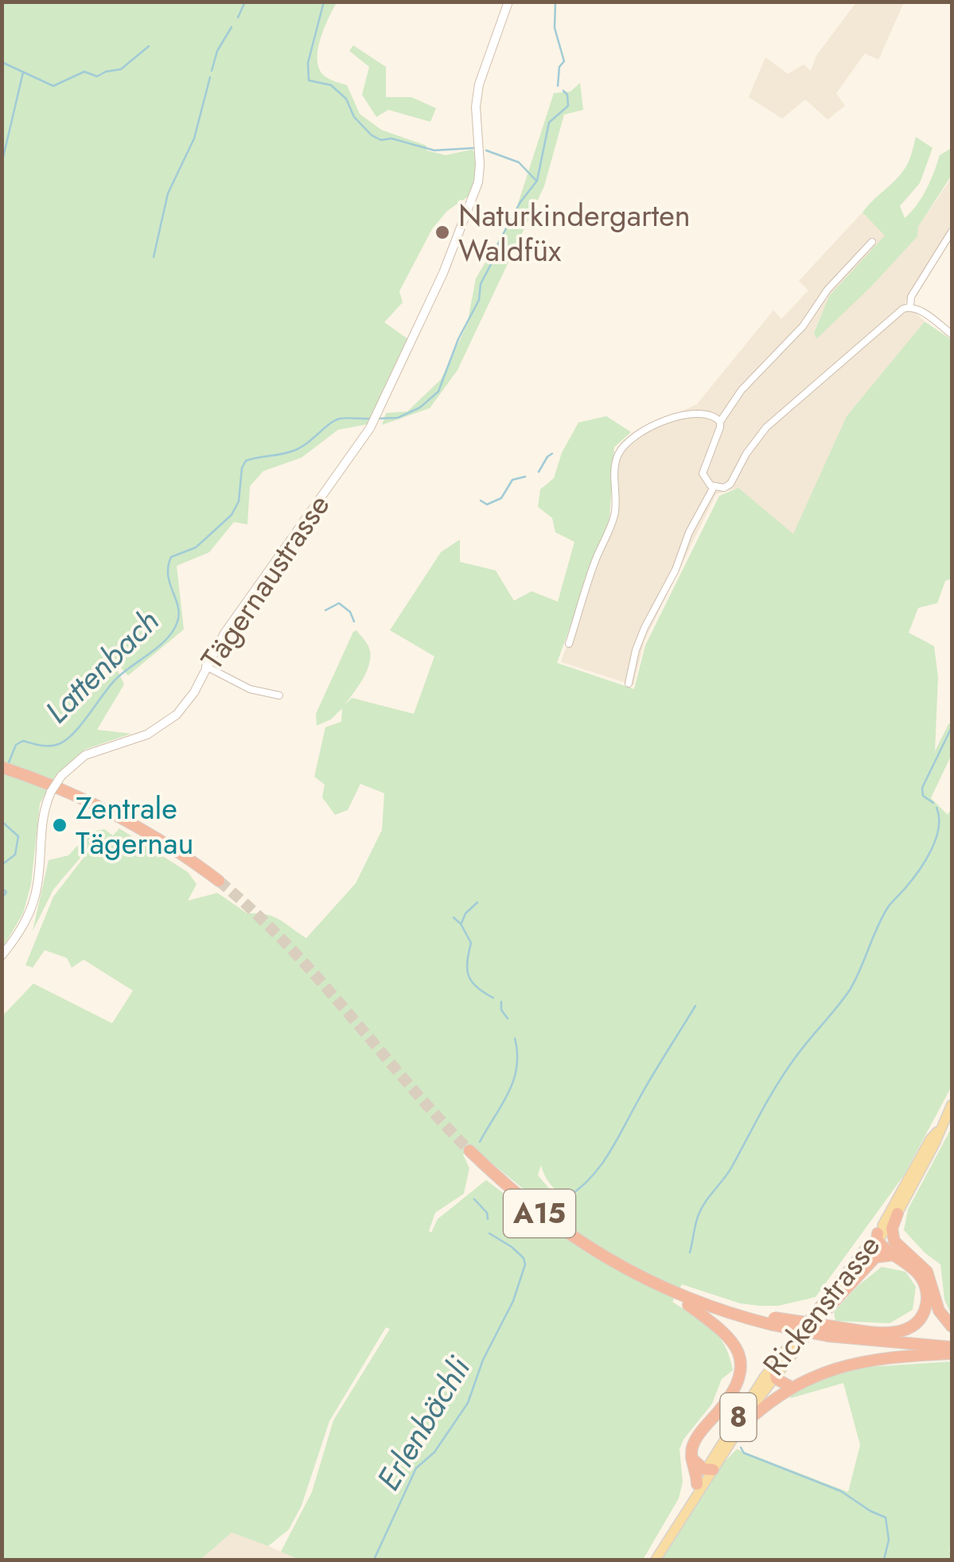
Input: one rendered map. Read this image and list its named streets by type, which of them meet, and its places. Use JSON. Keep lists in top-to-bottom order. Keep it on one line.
{"streets":{"highway":["A15"],"main road":["Rickenstrasse","8"],"street":["Tägernaustrasse"]},"water":["Lattenbach","Erlenbächli"],"places":["Naturkindergarten Waldfüx","Zentrale Tägernau"]}
